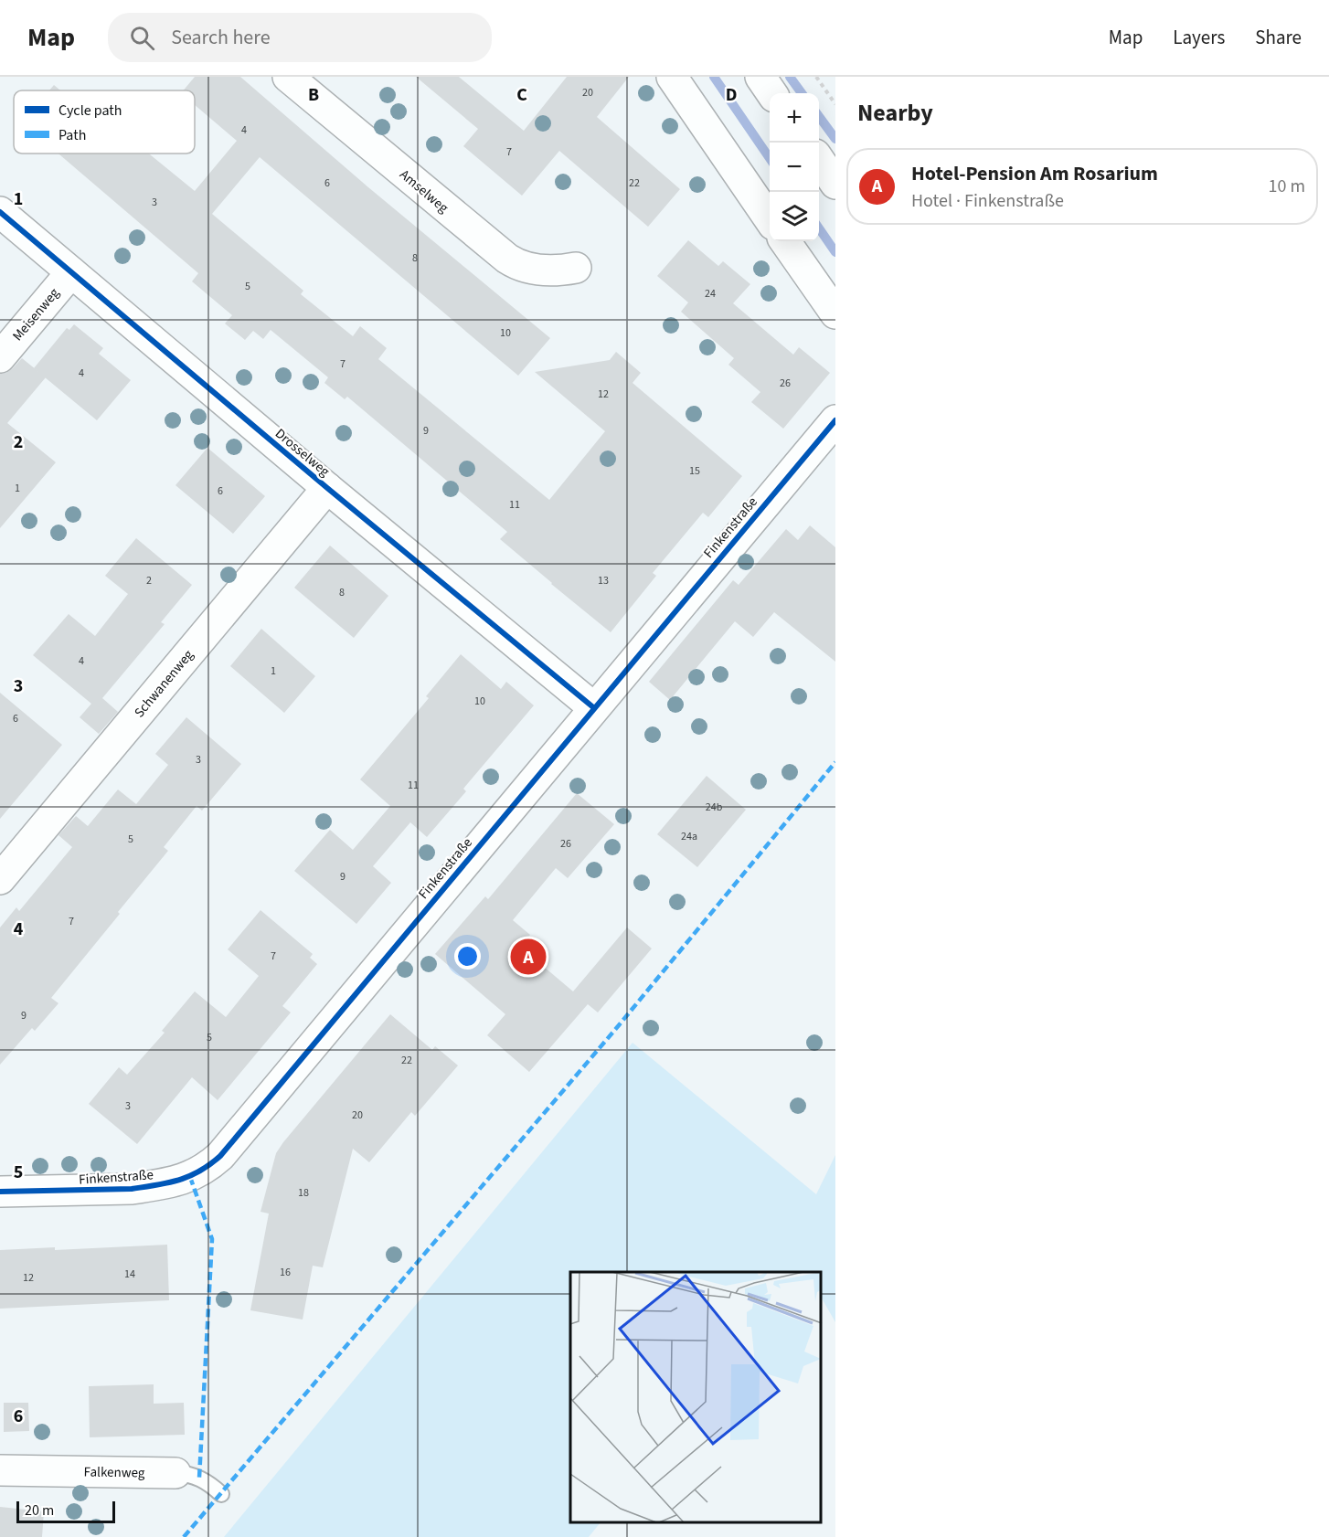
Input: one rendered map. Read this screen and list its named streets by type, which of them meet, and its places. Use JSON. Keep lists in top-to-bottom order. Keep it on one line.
{"streets":{"street":["Amselweg","Meisenweg","Drosselweg","Finkenstraße","Schwanenweg","Falkenweg"]},"crossings":[["Meisenweg","Drosselweg"],["Drosselweg","Finkenstraße"],["Drosselweg","Schwanenweg"]],"house_numbers":["20","4","7","6","22","3","8","5","24","10","7","4","26","12","9","15","1","6","11","2","13","8","4","1","10","6","3","11","24b","24a","5","26","9","7","7","9","5","22","3","20","18","16","14","12"],"legend":["Cycle path","Path"],"scale_bar":"20 m","page":{"header":"Map","search":"Search here","nav":["Map","Layers","Share"],"heading":"Nearby","map_buttons":["+","−"],"list":[{"mark":"A","name":"Hotel-Pension Am Rosarium","note":"Hotel · Finkenstraße","value":"10 m"}],"pins":"A","scale":"20 m"},"grid":{"columns":["B","C","D"],"rows":["1","2","3","4","5","6"]}}
